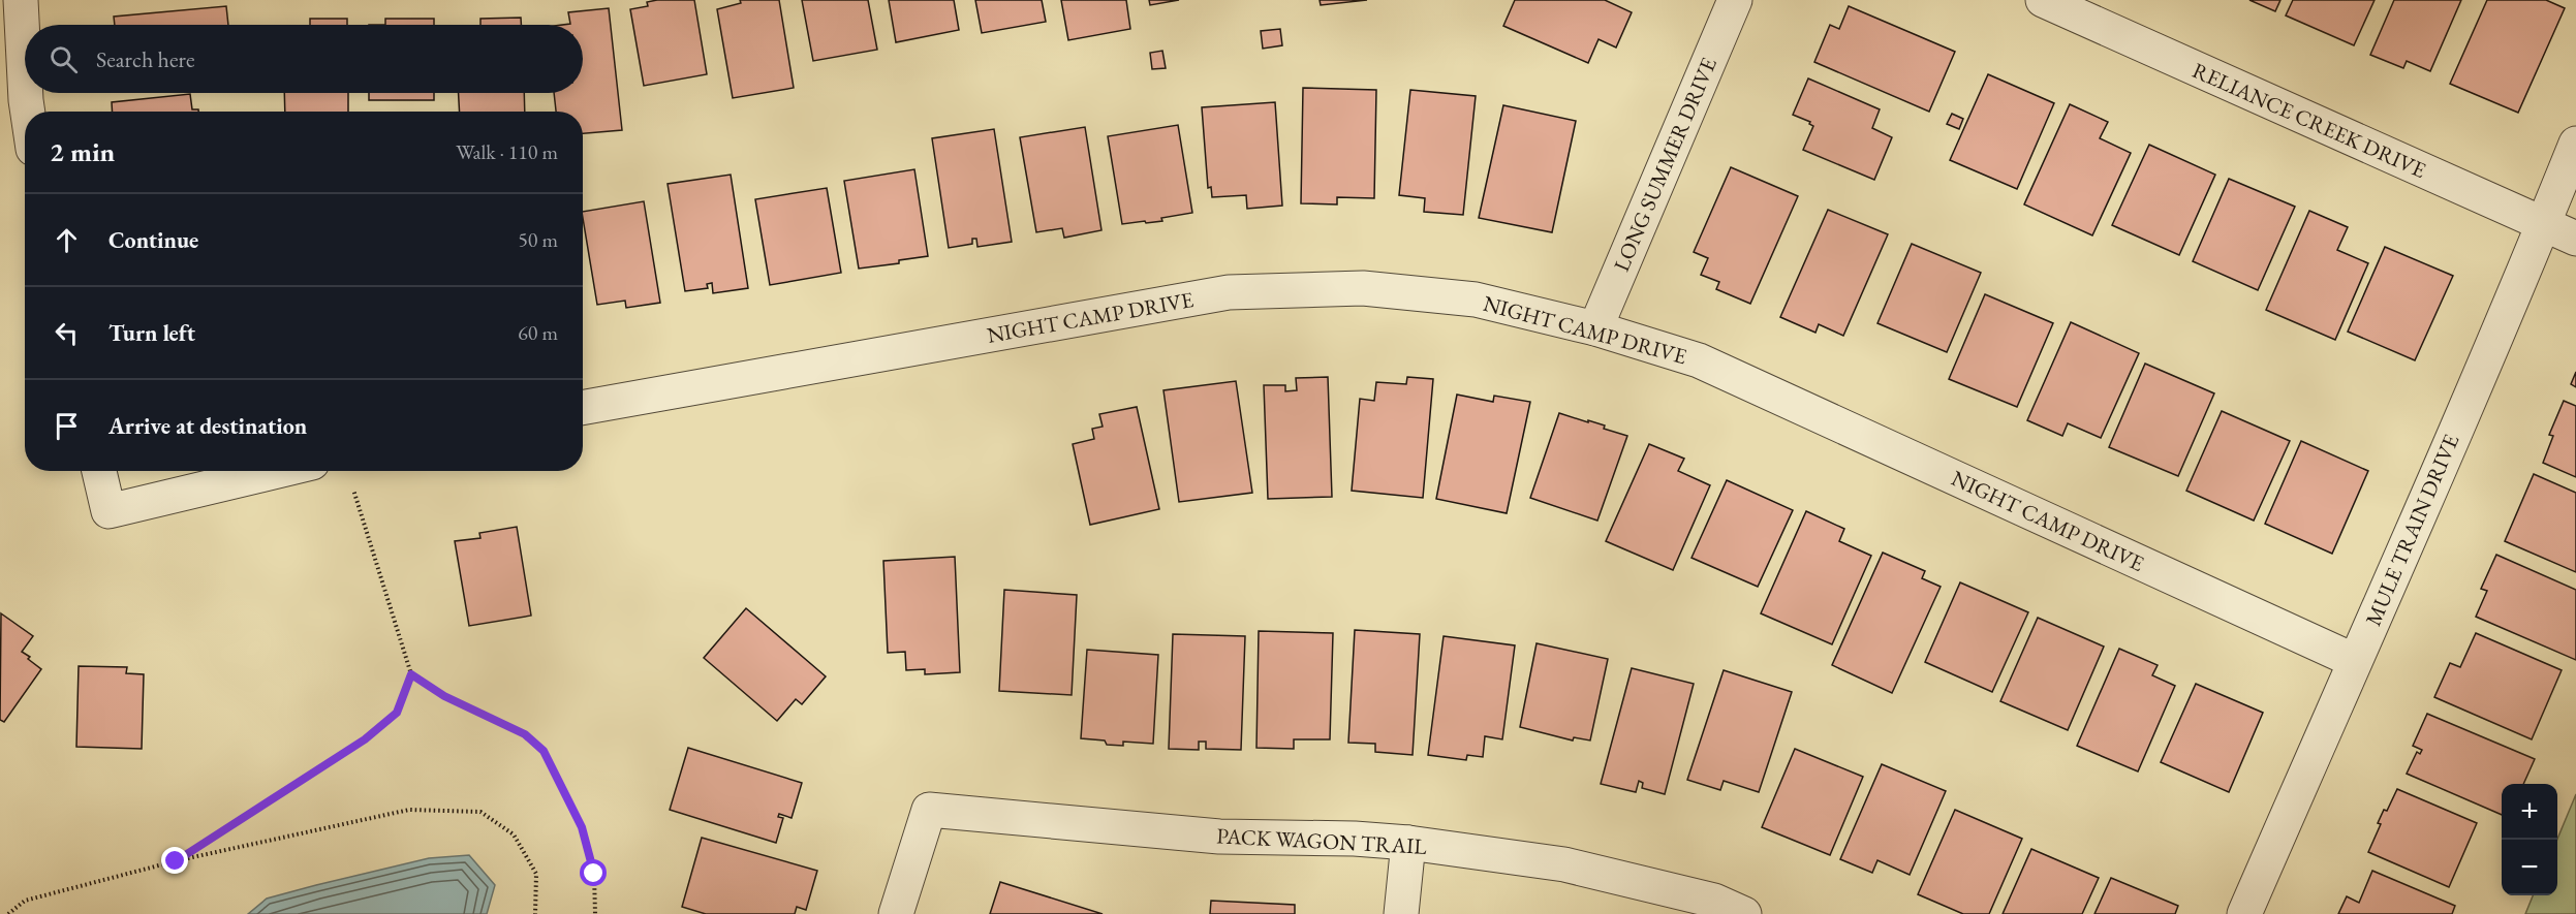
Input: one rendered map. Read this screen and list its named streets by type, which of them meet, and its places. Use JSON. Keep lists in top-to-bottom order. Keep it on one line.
{"streets":{"street":["RELIANCE CREEK DRIVE","LONG SUMMER DRIVE","NIGHT CAMP DRIVE","MULE TRAIN DRIVE","PACK WAGON TRAIL"]},"crossings":[["RELIANCE CREEK DRIVE","MULE TRAIN DRIVE"],["LONG SUMMER DRIVE","NIGHT CAMP DRIVE"],["NIGHT CAMP DRIVE","MULE TRAIN DRIVE"]],"page":{"search":"Search here","heading":["2 min","Walk · 110 m"],"list":[["Continue","50 m"],["Turn left","60 m"],"Arrive at destination"],"map_buttons":["+","−"]}}
